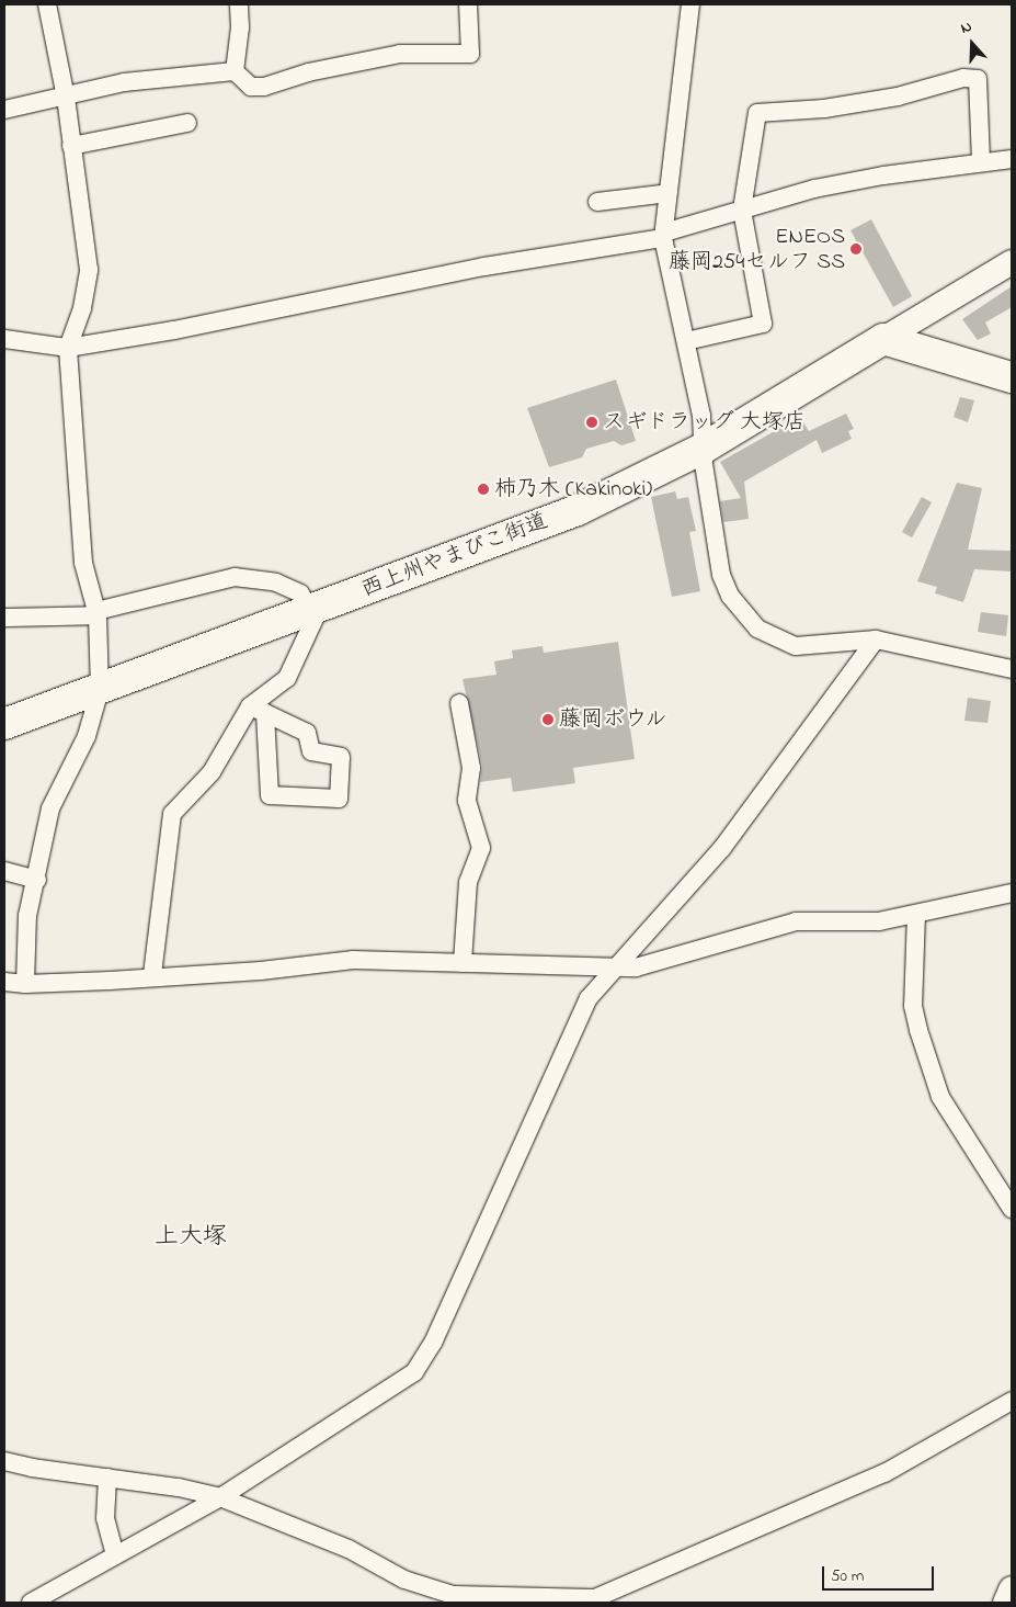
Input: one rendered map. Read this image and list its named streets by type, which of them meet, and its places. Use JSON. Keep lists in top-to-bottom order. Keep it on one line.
{"streets":{"highway":["西上州やまびこ街道"]},"districts":["上大塚"],"places":["ENEOS 藤岡254セルフ SS","スギドラッグ 大塚店","柿乃木 (Kakinoki)","藤岡ボウル"],"scale_bar":"50 m","north":"top"}
